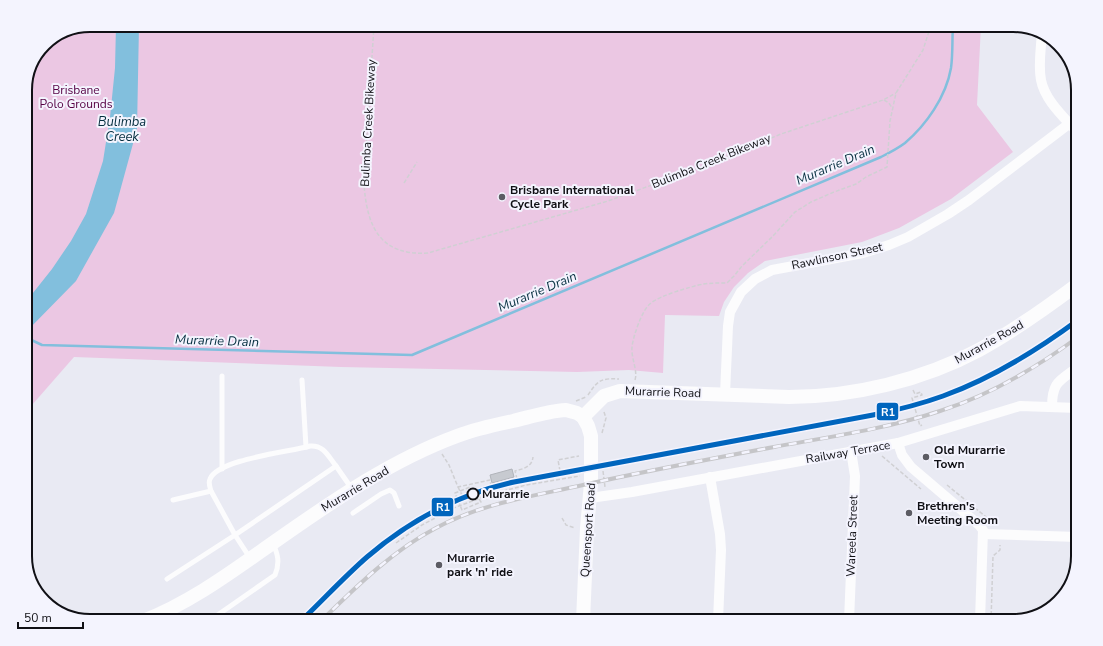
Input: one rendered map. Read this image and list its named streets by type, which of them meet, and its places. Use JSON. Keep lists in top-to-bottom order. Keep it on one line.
{"streets":{"street":["Rawlinson Street","Murarrie Road","Railway Terrace","Queensport Road","Wareela Street"],"path":["Bulimba Creek Bikeway"]},"crossings":[["Rawlinson Street","Murarrie Road"],["Murarrie Road","Queensport Road"],["Railway Terrace","Queensport Road"],["Railway Terrace","Wareela Street"]],"water":["Bulimba Creek","Murarrie Drain"],"parks":["Brisbane Polo Grounds"],"places":["Brisbane International Cycle Park","Old Murarrie Town","Murarrie","Brethren's Meeting Room","Murarrie park 'n' ride"],"lines":["transit line R1"],"scale_bar":"50 m"}
